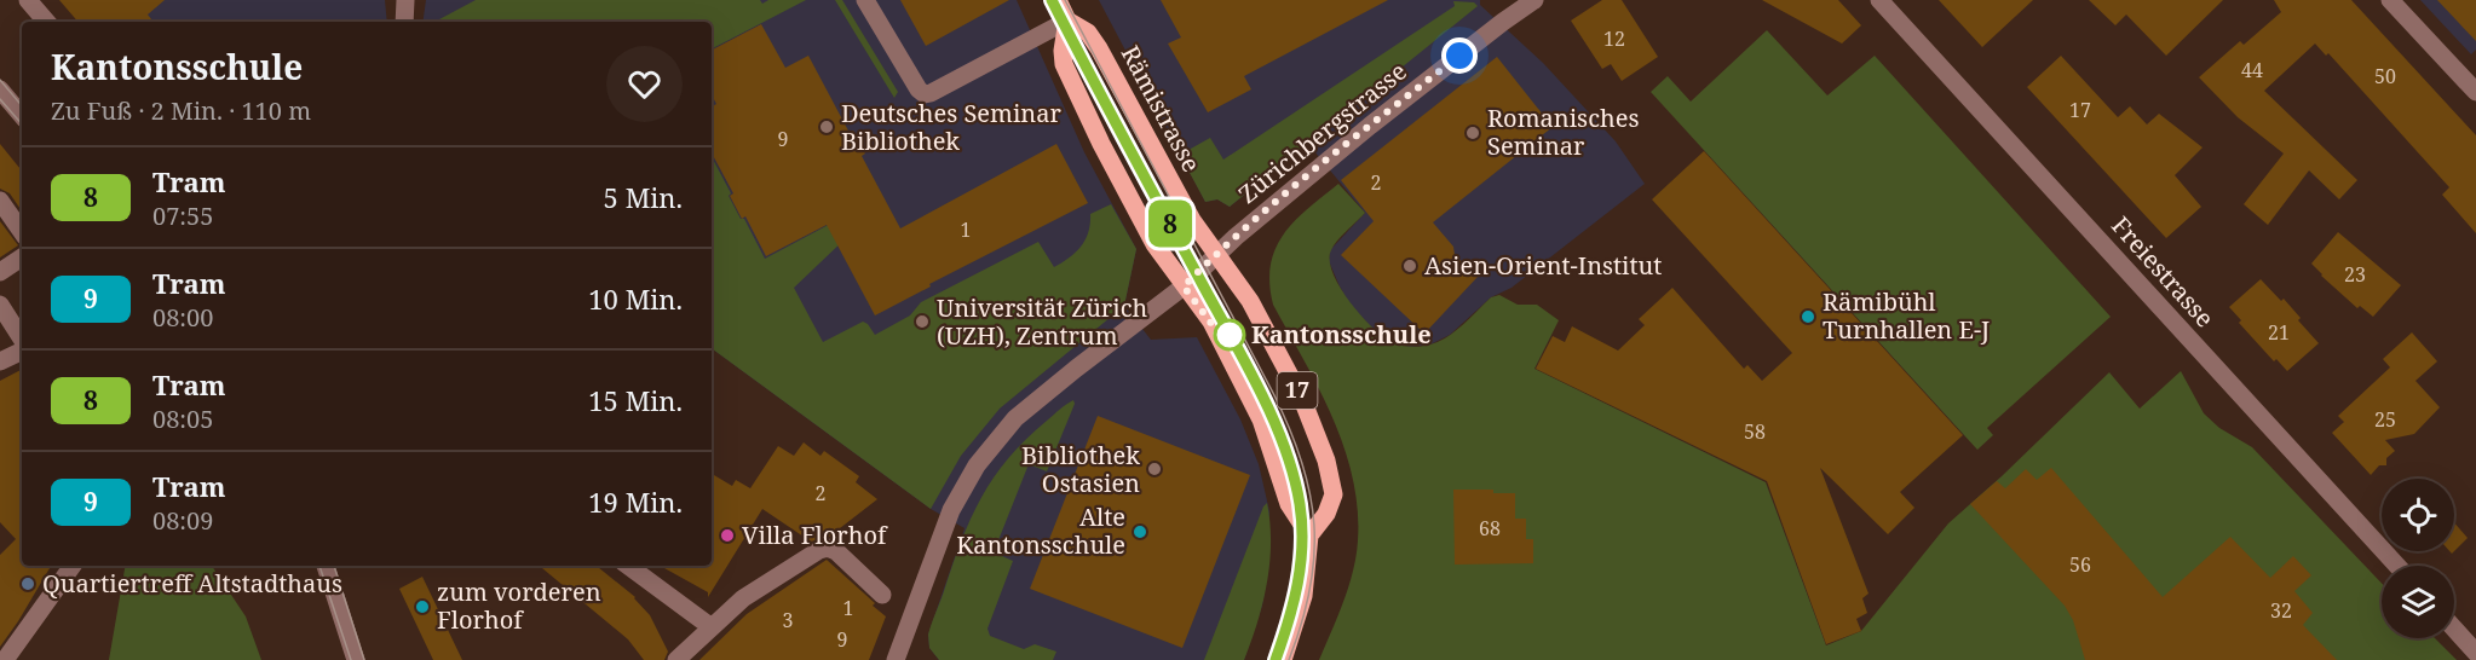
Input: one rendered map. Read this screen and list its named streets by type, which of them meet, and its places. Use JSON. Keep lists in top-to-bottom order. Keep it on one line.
{"streets":{"main road":["Rämistrasse","17"],"street":["Zürichbergstrasse","Freiestrasse"]},"crossings":[["Rämistrasse","Zürichbergstrasse"],["Rämistrasse","17"],["Zürichbergstrasse","17"]],"places":["Deutsches Seminar Bibliothek","Romanisches Seminar","Asien-Orient-Institut","Rämibühl Turnhallen E-J","Universität Zürich (UZH), Zentrum","Kantonsschule","Bibliothek Ostasien","Alte Kantonsschule","Villa Florhof","Quartiertreff Altstadthaus","zum vorderen Florhof"],"lines":["tram line 8"],"house_numbers":["12","44","50","17","9","2","1","23","21","25","58","2","68","56","1","32","3","9"],"page":{"on_map":"8","heading":["Kantonsschule","Zu Fuß · 2 Min. · 110 m"],"list":[{"mark":"8","name":"Tram","note":"07:55","value":"5 Min."},{"mark":"9","name":"Tram","note":"08:00","value":"10 Min."},{"mark":"8","name":"Tram","note":"08:05","value":"15 Min."},{"mark":"9","name":"Tram","note":"08:09","value":"19 Min."}]}}
